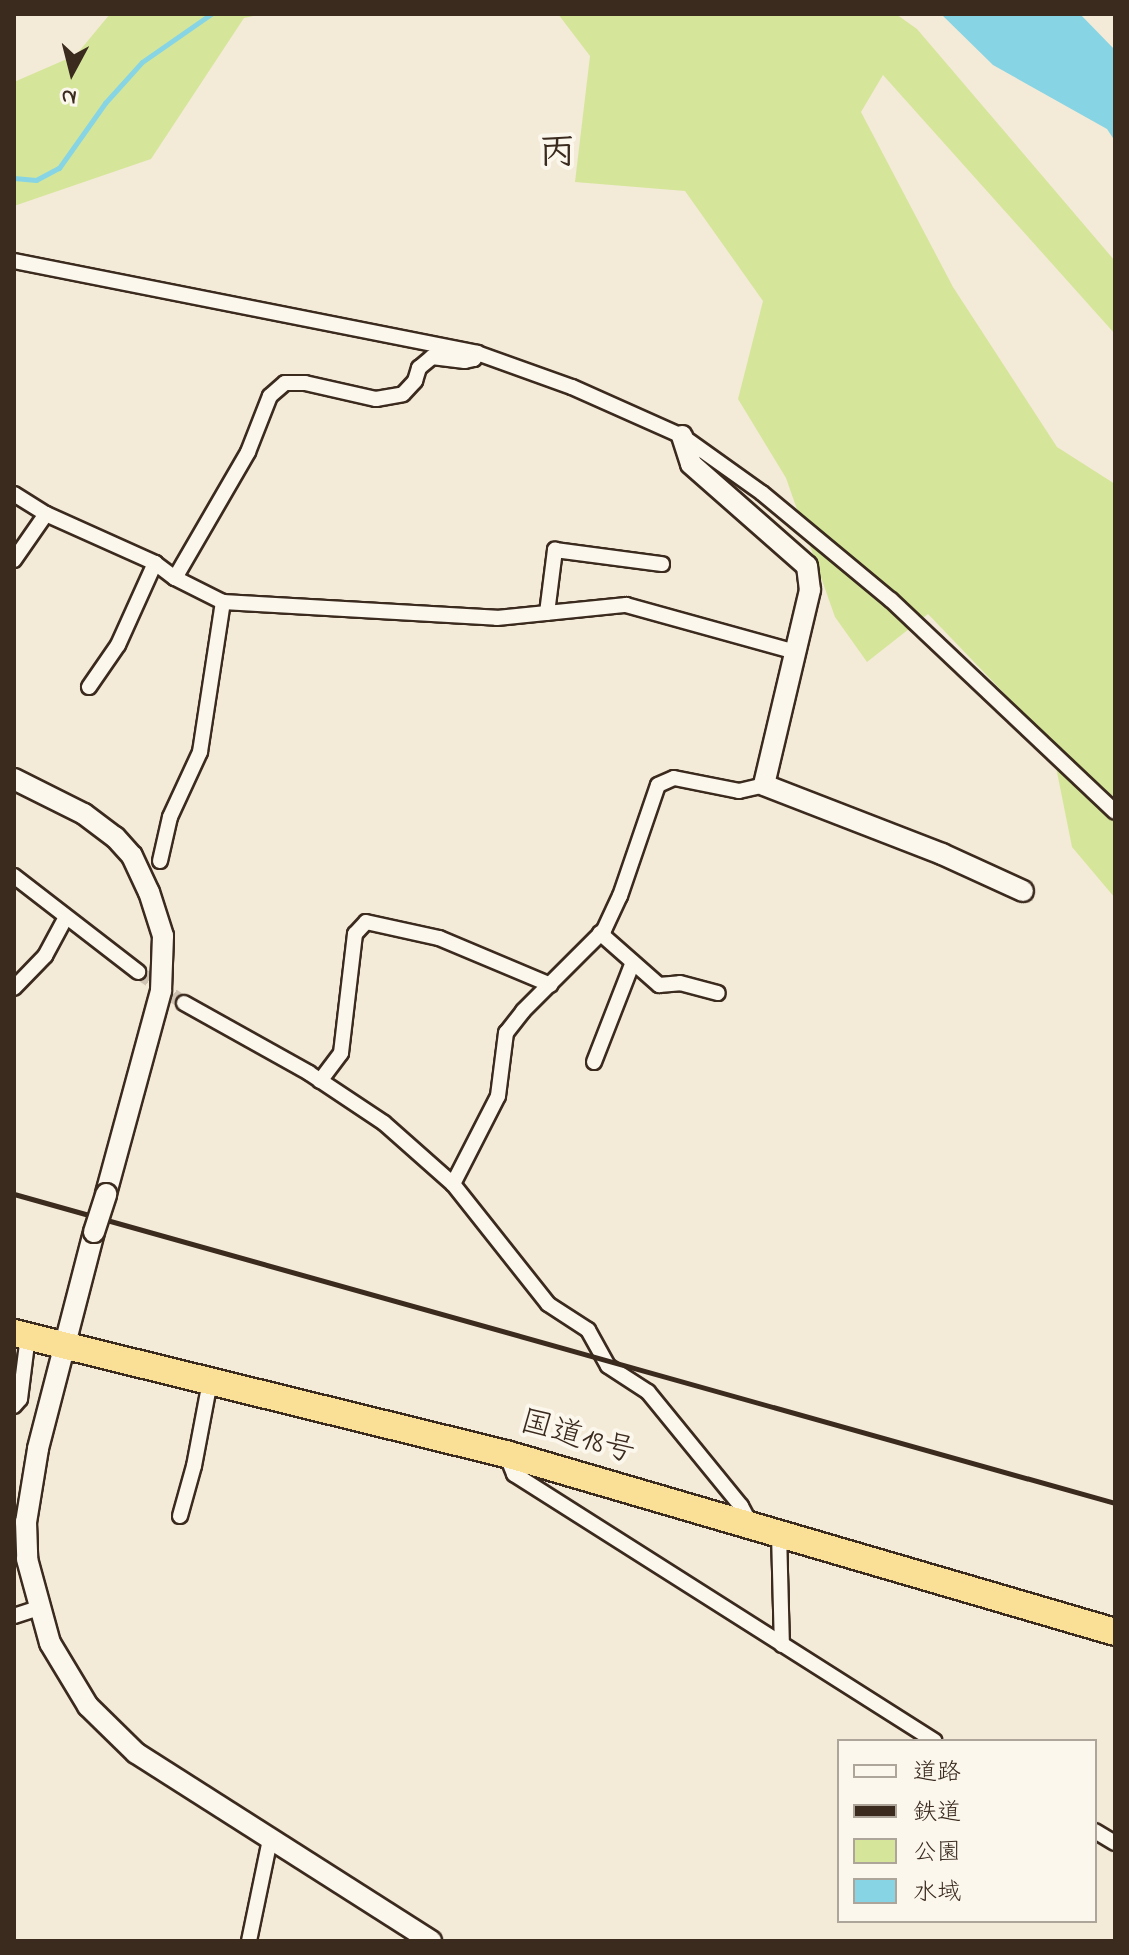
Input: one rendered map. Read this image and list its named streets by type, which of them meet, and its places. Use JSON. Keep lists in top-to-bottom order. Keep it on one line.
{"streets":{"highway":["国道18号"]},"districts":["丙"],"legend":["道路","鉄道","公園","水域"],"north":"bottom"}
